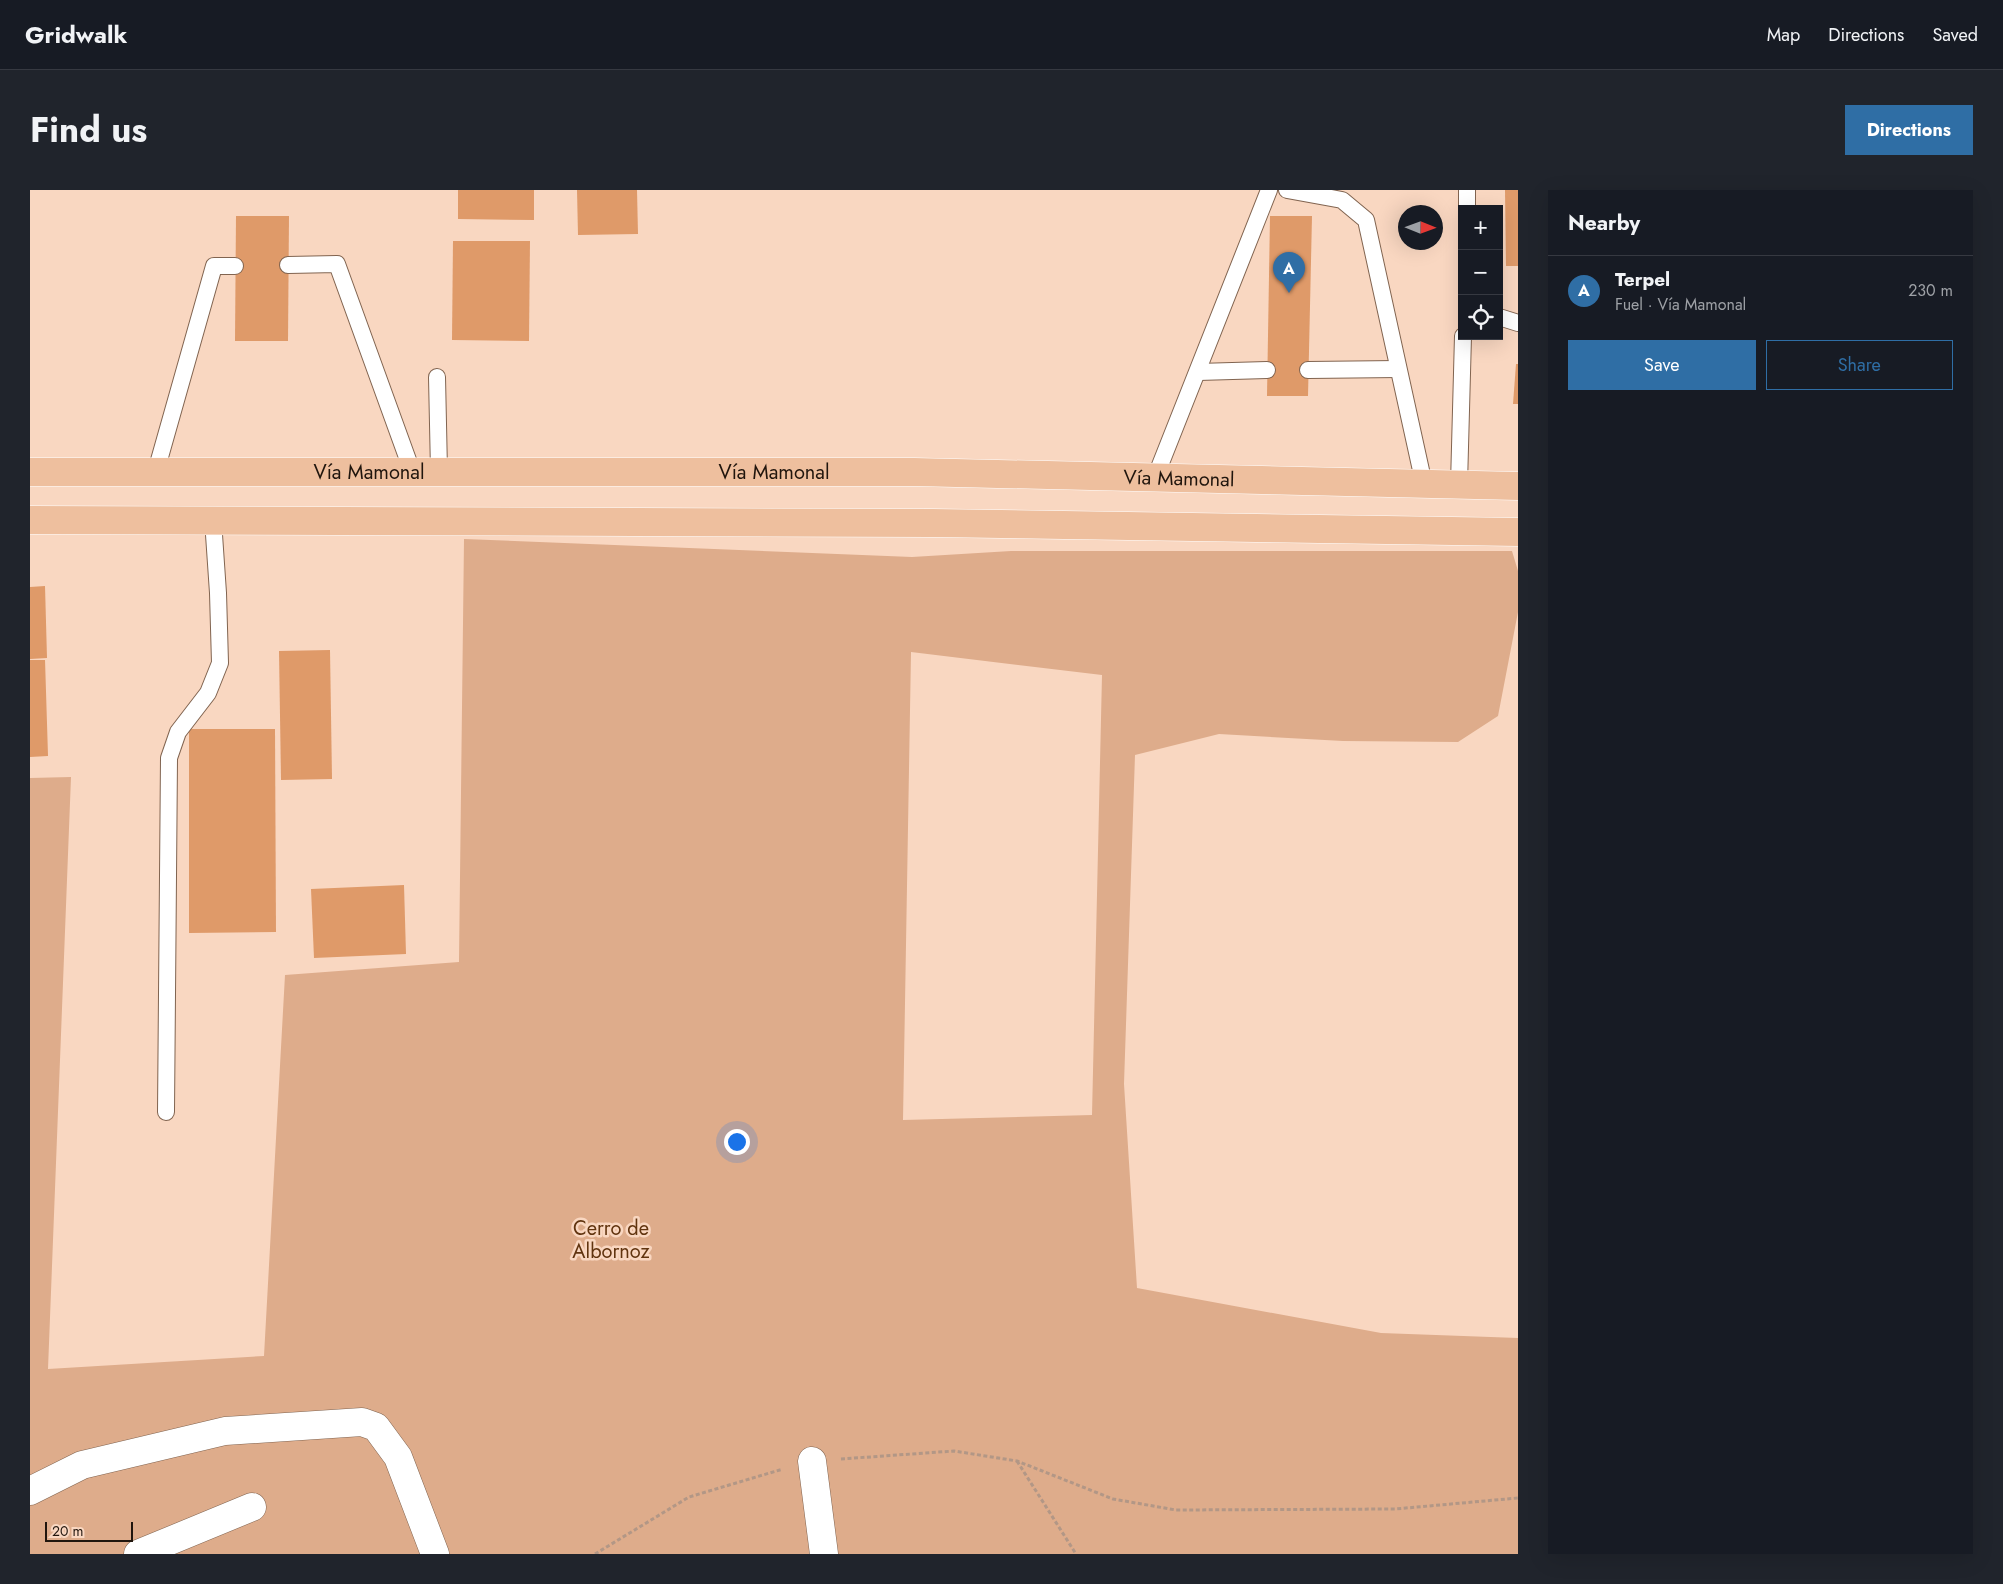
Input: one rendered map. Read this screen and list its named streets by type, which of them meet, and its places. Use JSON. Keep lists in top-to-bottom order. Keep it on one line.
{"streets":{"main road":["Vía Mamonal"]},"parks":["Cerro de Albornoz"],"scale_bar":"20 m","north":"right","page":{"header":"Gridwalk","nav":["Map","Directions","Saved"],"title":"Find us","buttons":["Directions",["Save","Share"]],"heading":"Nearby","map_buttons":["+","−"],"pins":"A","list":[{"mark":"A","name":"Terpel","note":"Fuel · Vía Mamonal","value":"230 m"}],"scale":"20 m"}}
